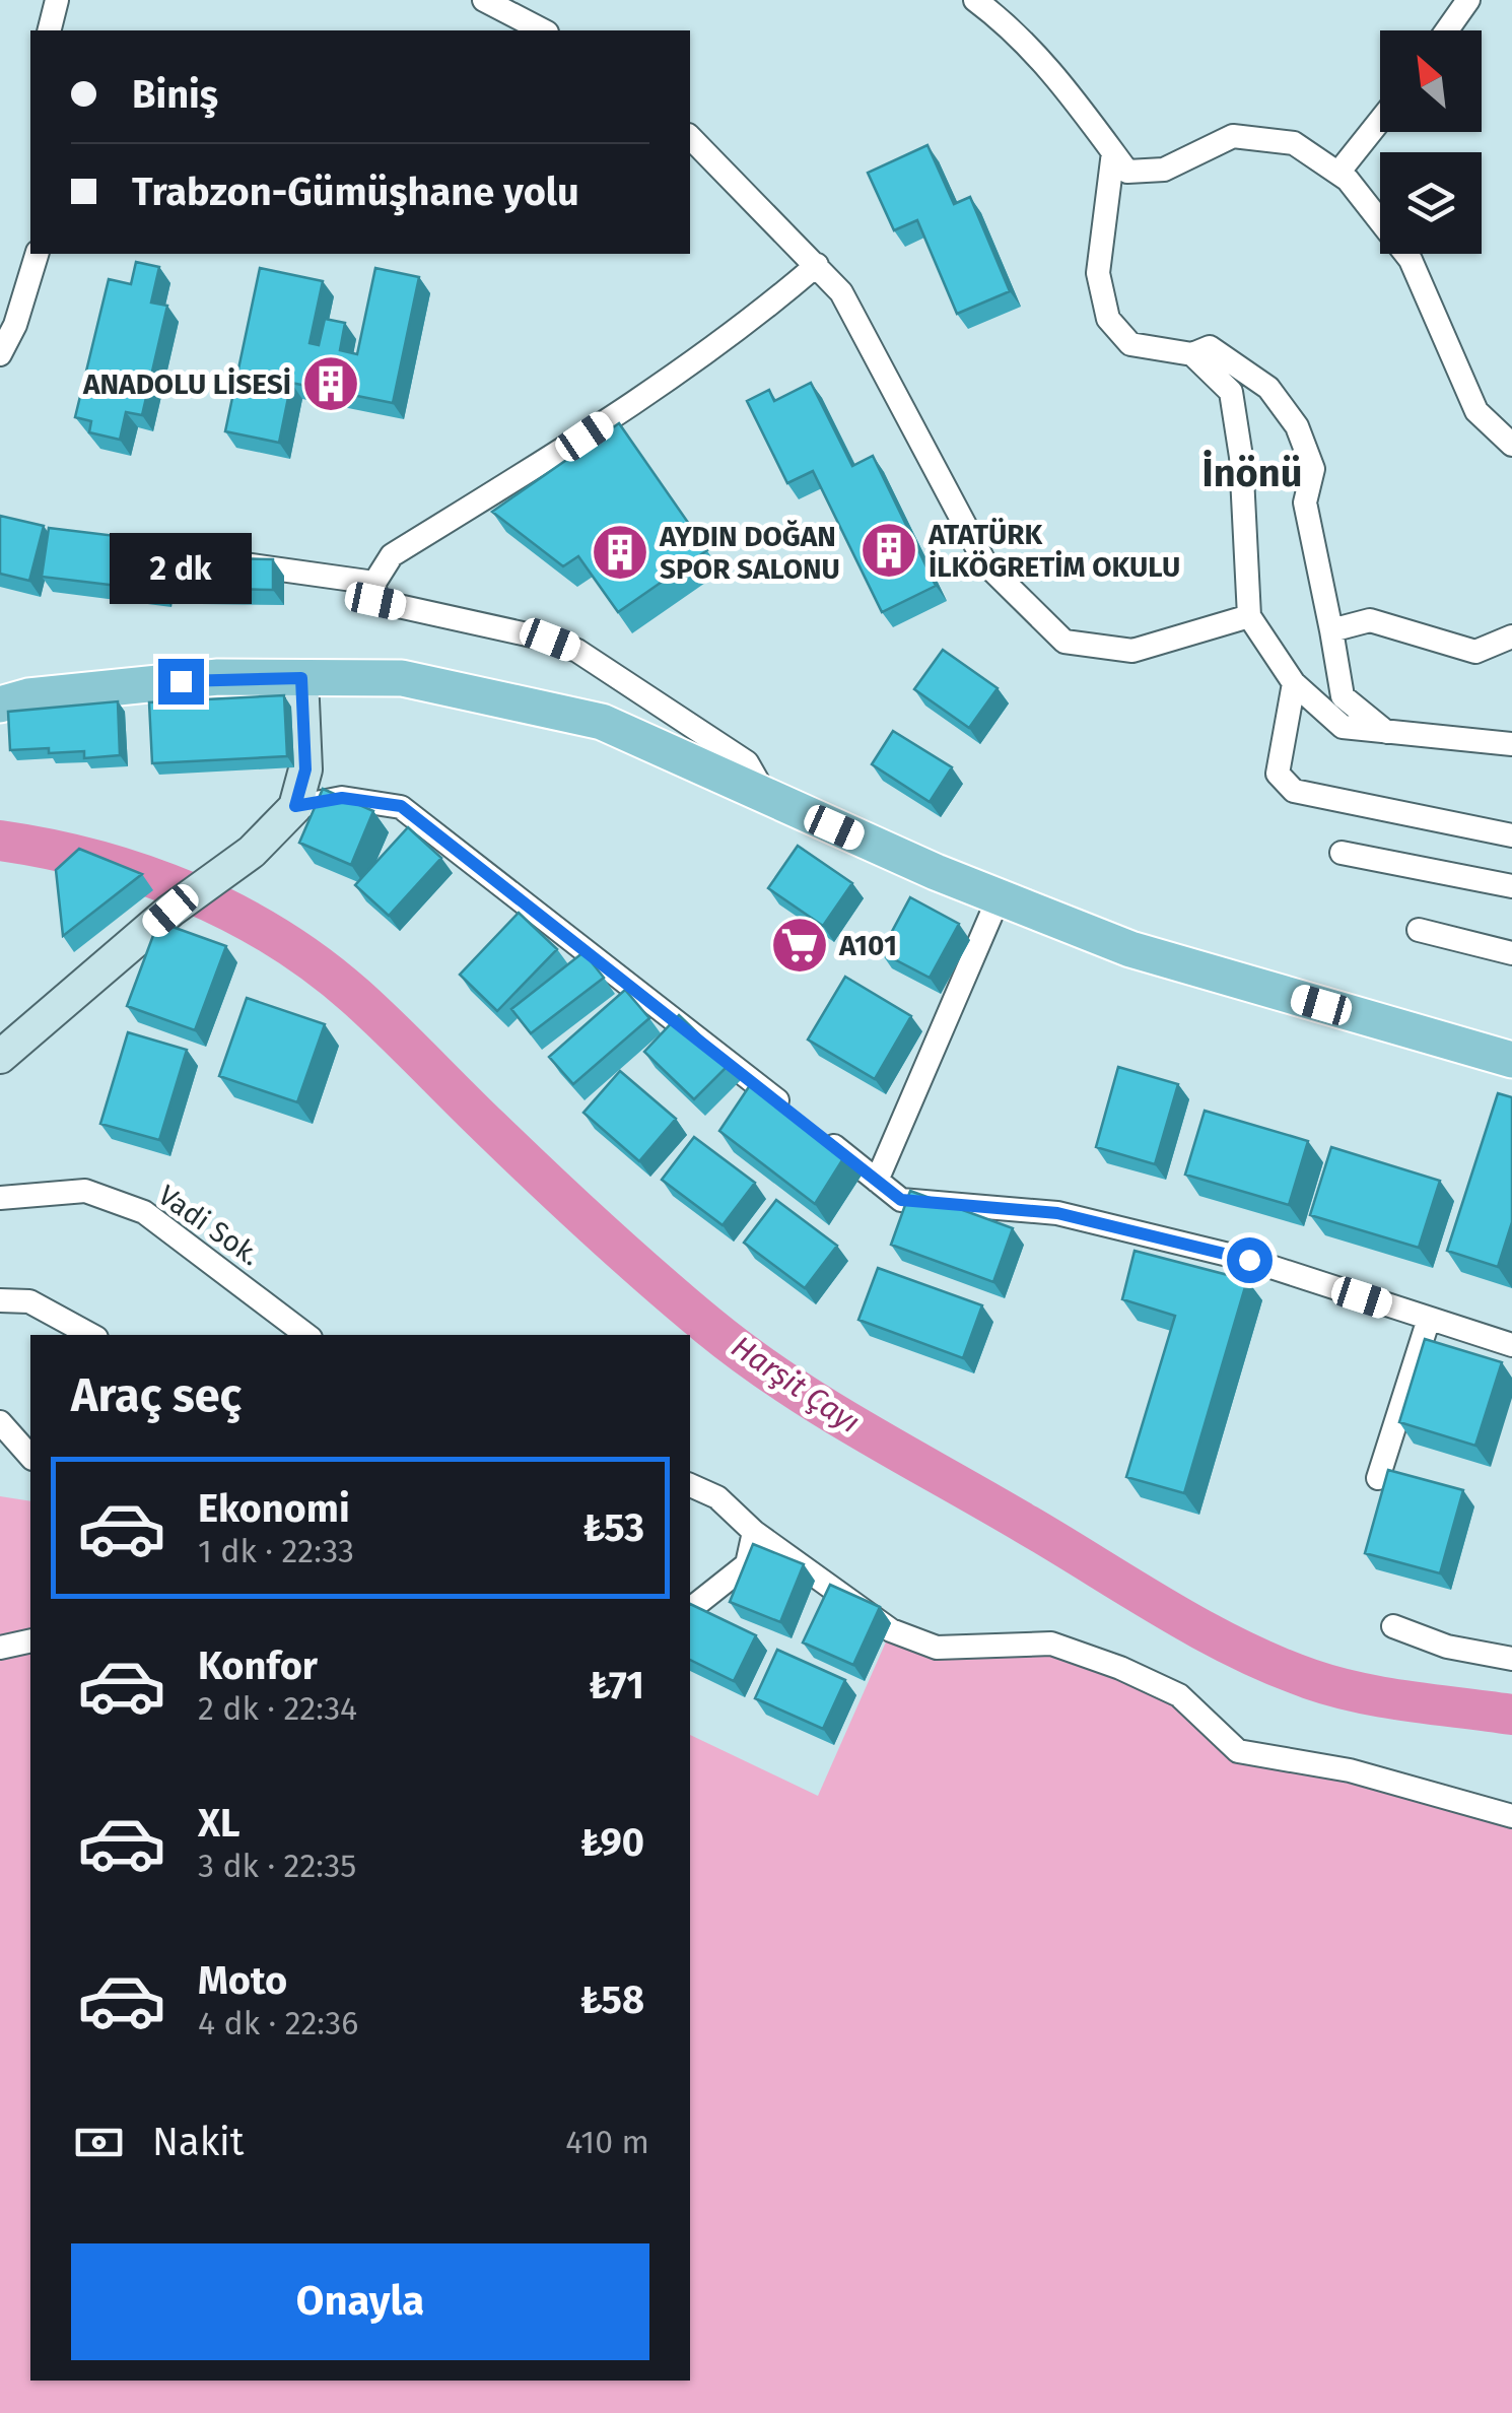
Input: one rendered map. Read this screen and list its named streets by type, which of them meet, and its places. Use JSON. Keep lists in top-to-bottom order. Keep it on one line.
{"streets":{"street":["Vadi Sok."]},"districts":["İnönü"],"water":["Harşit Çayı"],"places":{"building":["ANADOLU LİSESİ","ATATÜRK İLKÖGRETİM OKULU","AYDIN DOĞAN SPOR SALONU"],"supermarket":["A101"]},"north":"top left","page":{"banner":["Biniş","Trabzon-Gümüşhane yolu"],"bubble":"2 dk","heading":"Araç seç","list":[{"name":"Ekonomi","note":"1 dk · 22:33","value":"₺53"},{"name":"Konfor","note":"2 dk · 22:34","value":"₺71"},{"name":"XL","note":"3 dk · 22:35","value":"₺90"},{"name":"Moto","note":"4 dk · 22:36","value":"₺58"}],"pay":["Nakit","410 m"],"buttons":"Onayla"}}
